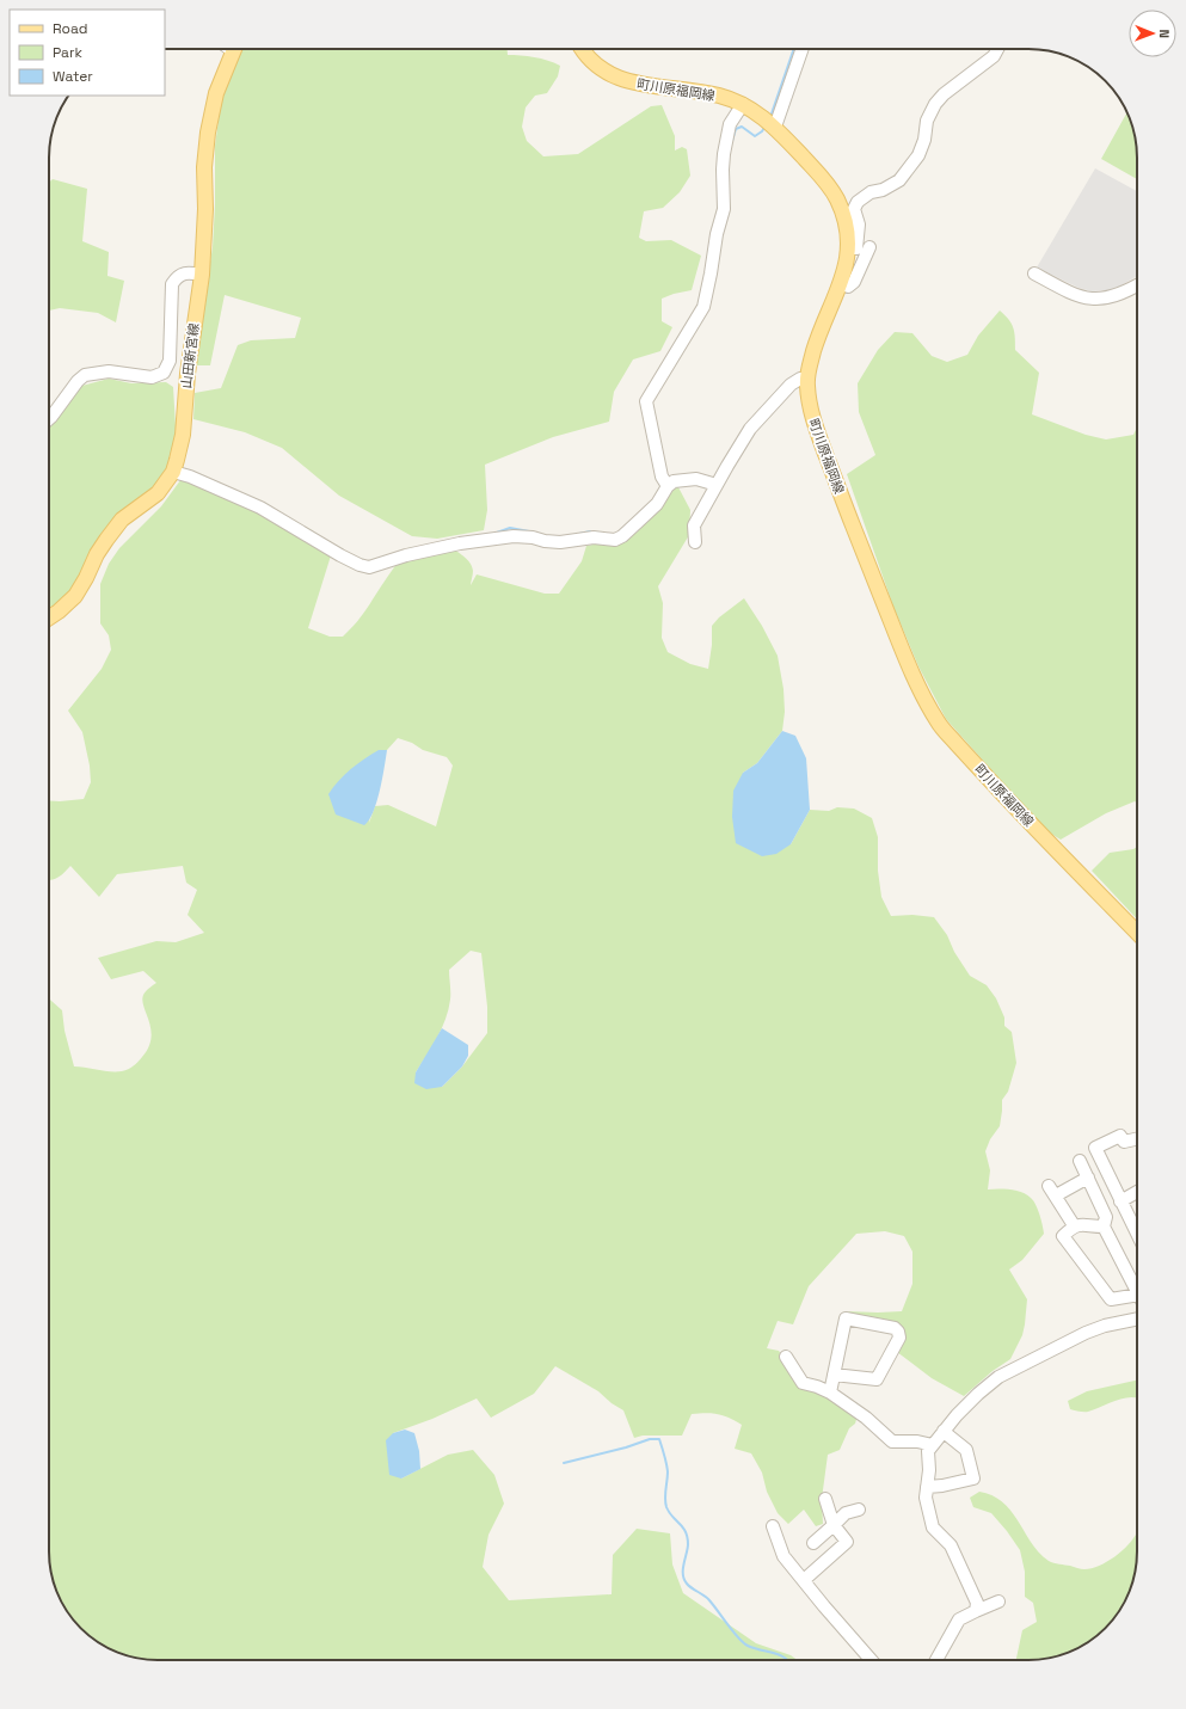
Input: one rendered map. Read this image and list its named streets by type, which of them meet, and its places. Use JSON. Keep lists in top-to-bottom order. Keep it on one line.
{"streets":{"main road":["町川原福岡線","山田新宮線"]},"legend":["Road","Park","Water"],"north":"right"}
